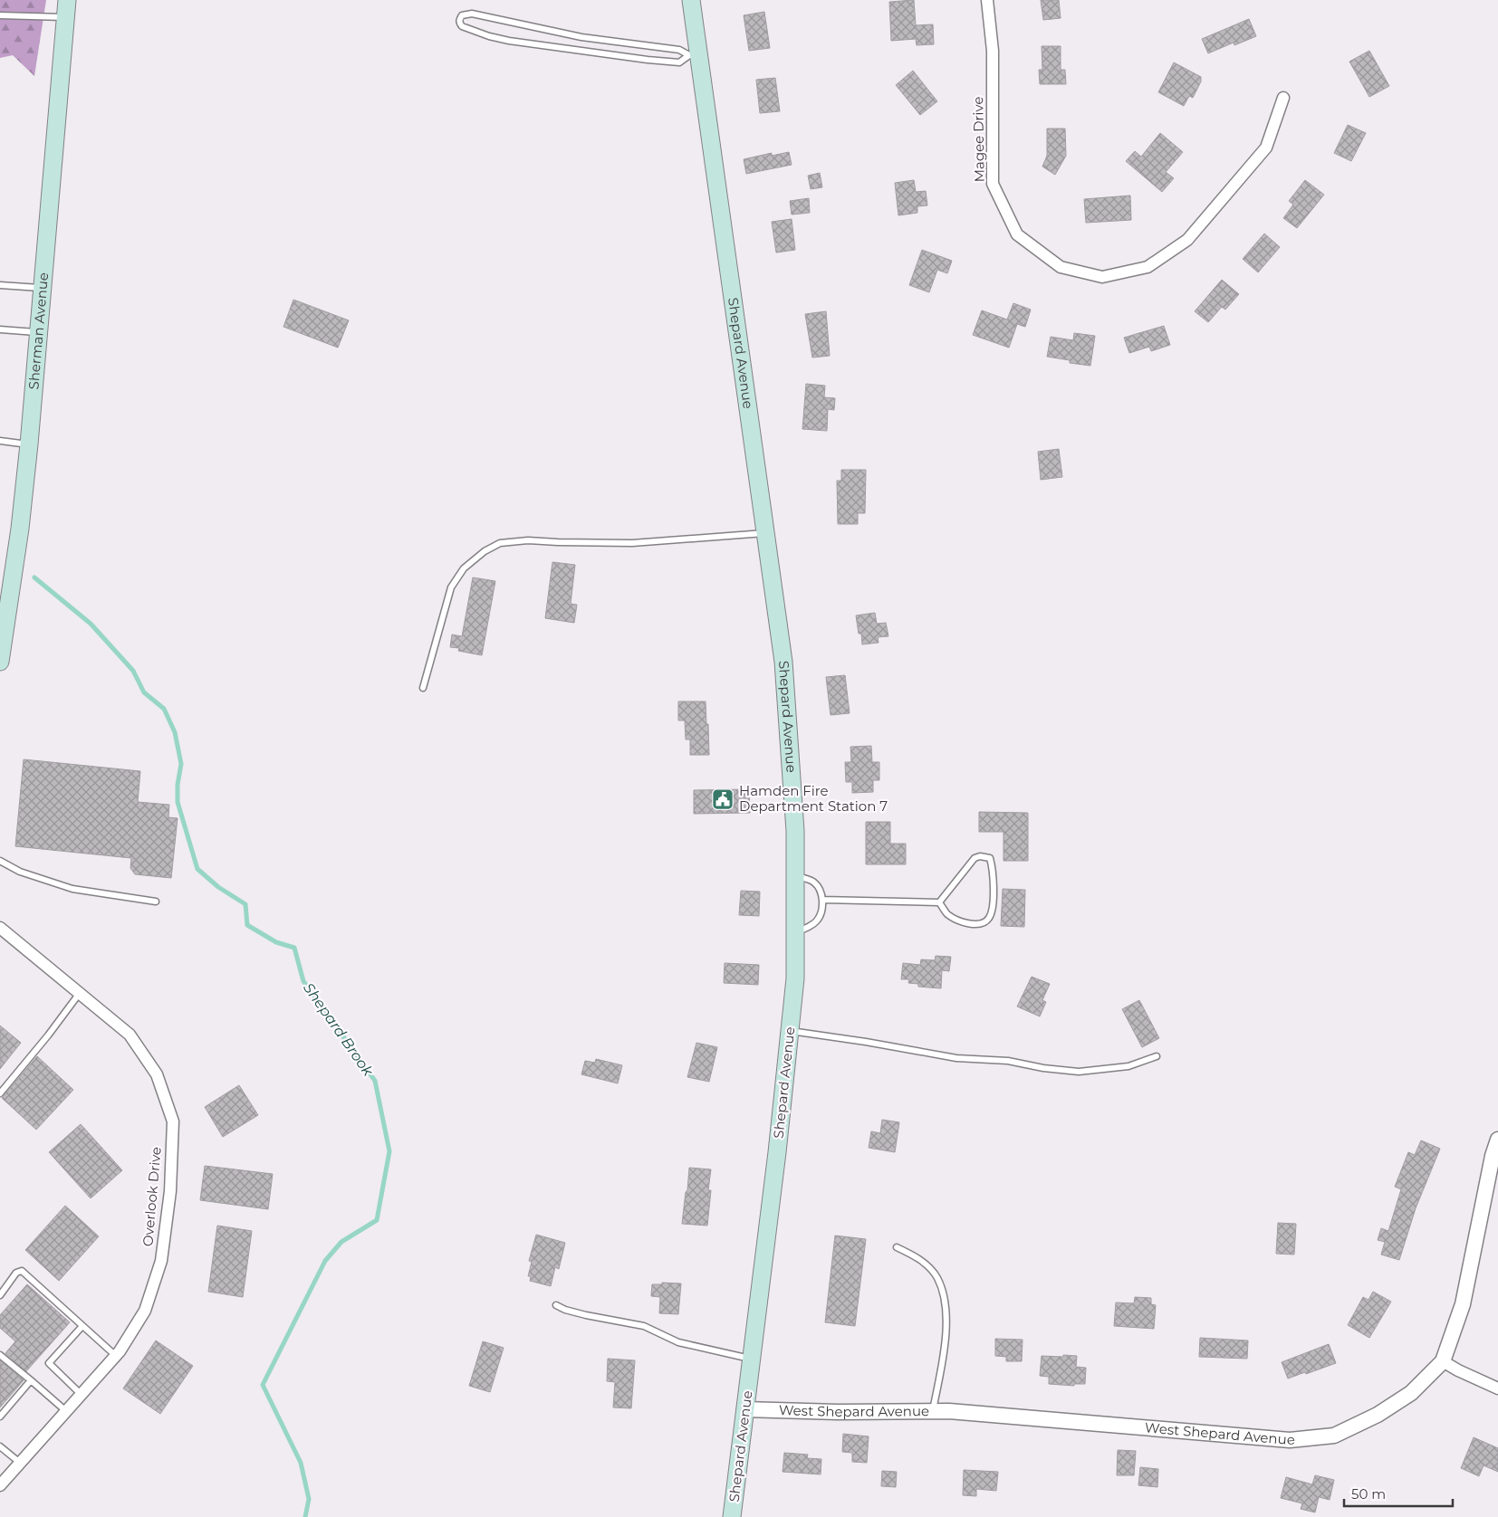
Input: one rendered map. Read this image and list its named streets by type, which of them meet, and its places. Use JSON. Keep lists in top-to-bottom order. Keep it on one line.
{"streets":{"main road":["Sherman Avenue","Shepard Avenue"],"street":["Magee Drive","Overlook Drive","West Shepard Avenue"]},"crossings":[["Shepard Avenue","West Shepard Avenue"]],"water":["Shepard Brook"],"places":{"public building":["Hamden Fire Department Station 7"]},"scale_bar":"50 m"}
